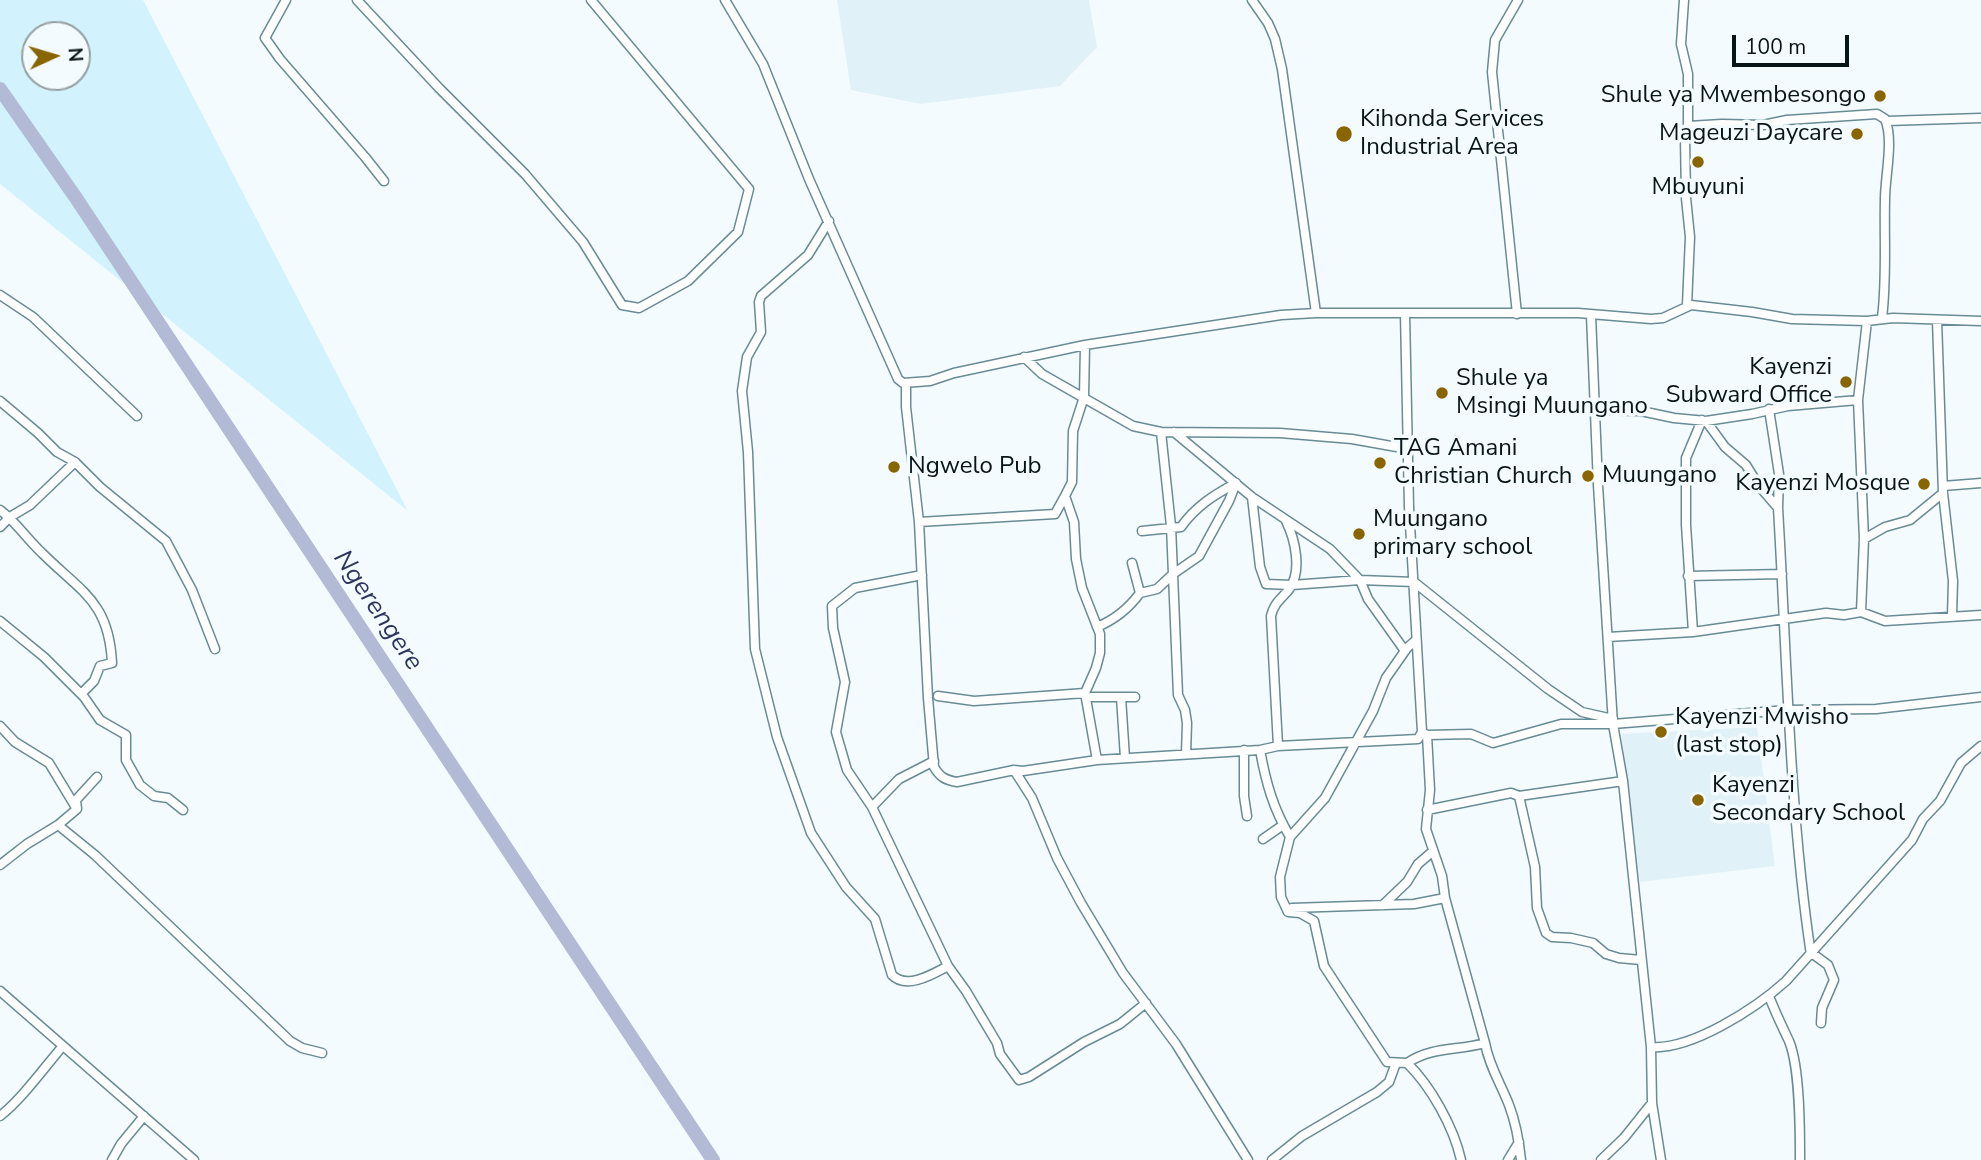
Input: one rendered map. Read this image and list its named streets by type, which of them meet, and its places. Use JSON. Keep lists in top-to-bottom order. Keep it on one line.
{"water":["Ngerengere"],"places":["Shule ya Mwembesongo","Kihonda Services Industrial Area","Mageuzi Daycare","Mbuyuni","Kayenzi Subward Office","Shule ya Msingi Muungano","TAG Amani Christian Church","Ngwelo Pub","Muungano","Kayenzi Mosque","Muungano primary school","Kayenzi Mwisho (last stop)","Kayenzi Secondary School"],"scale_bar":"100 m","north":"right"}
